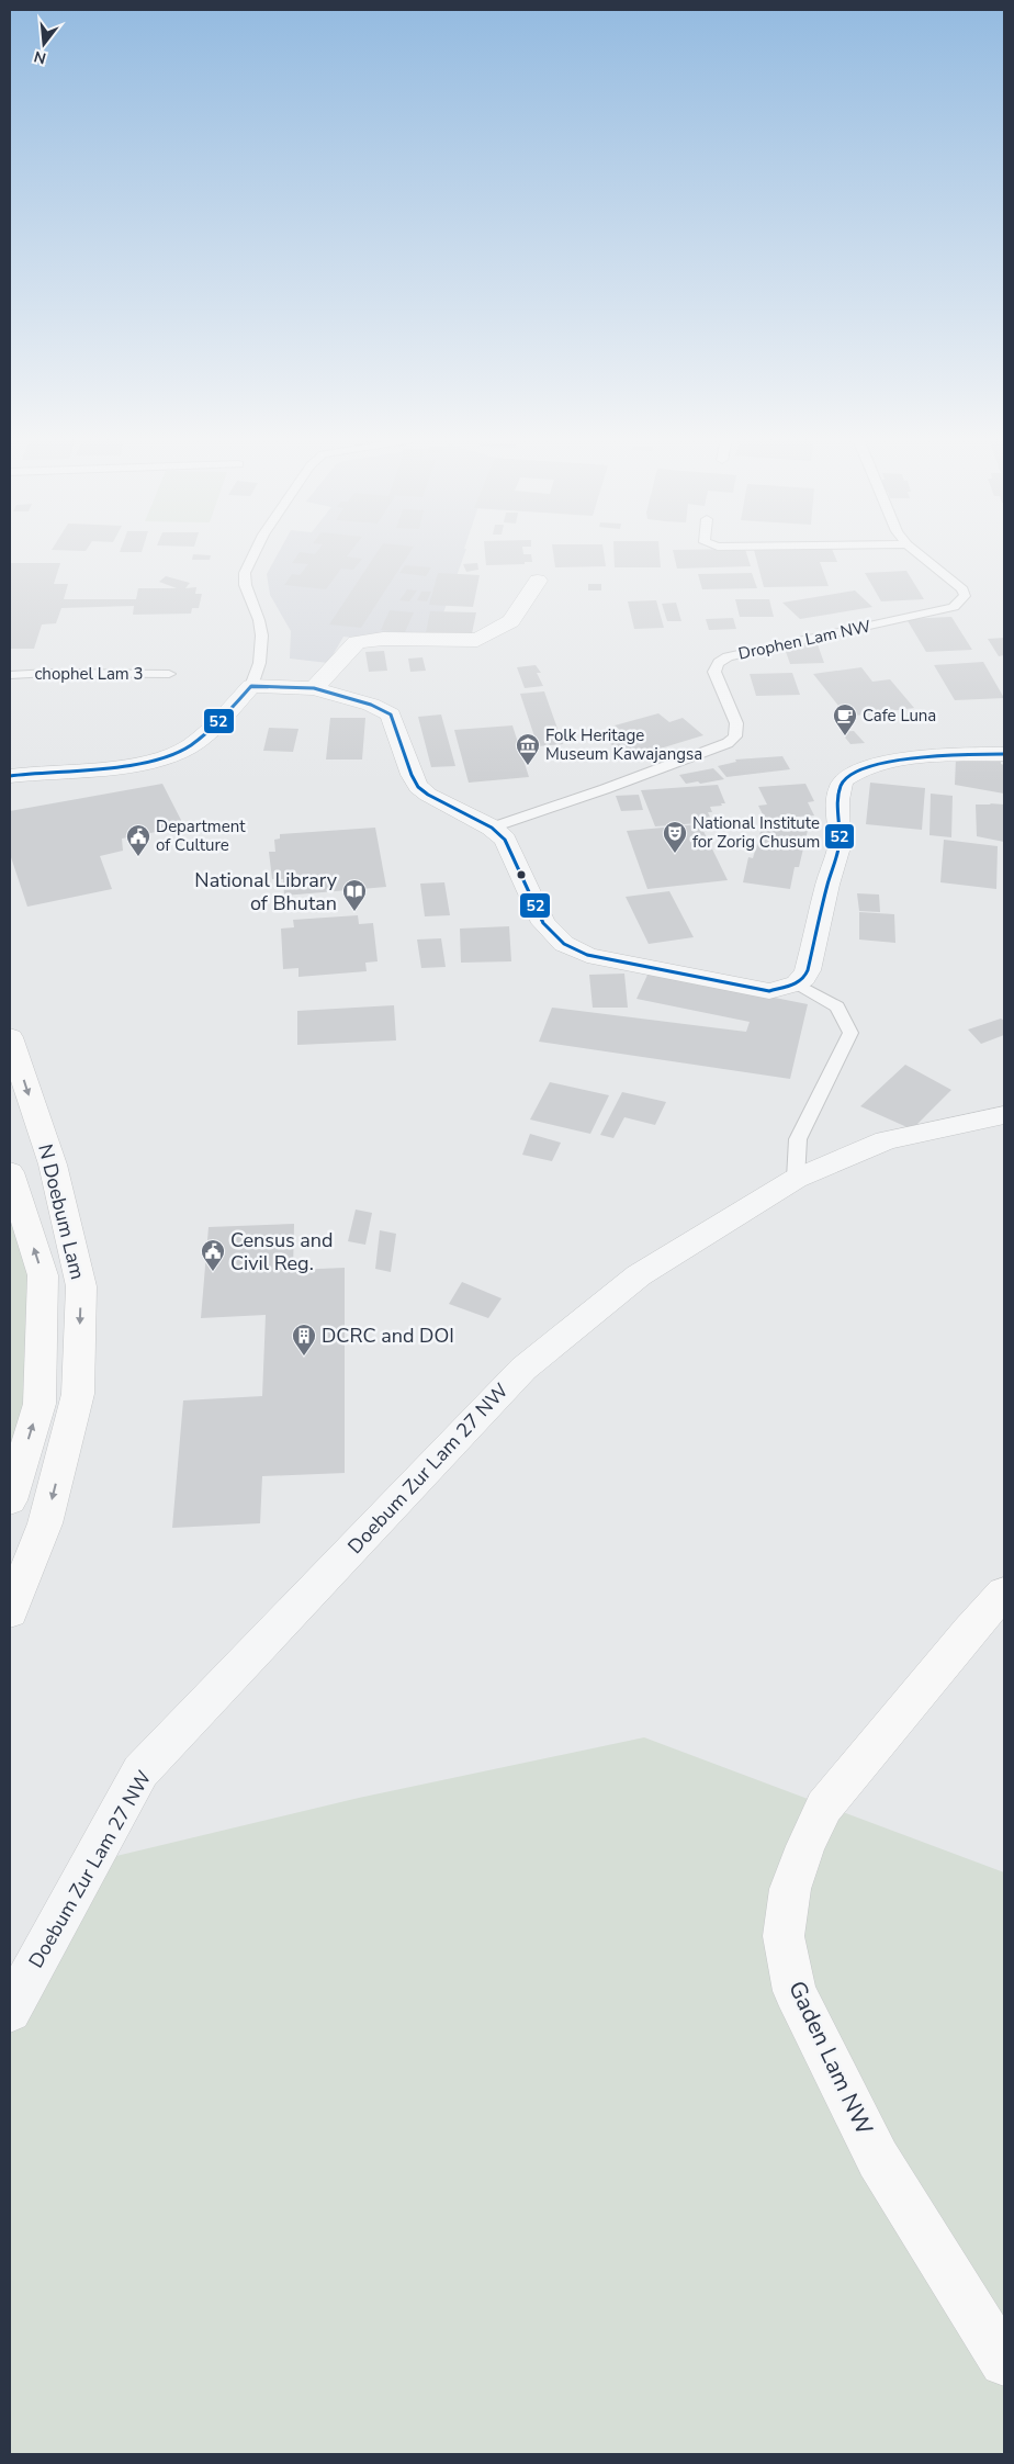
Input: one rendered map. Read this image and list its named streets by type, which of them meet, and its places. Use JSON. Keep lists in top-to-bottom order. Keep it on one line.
{"streets":{"main road":["N Doebum Lam","Gaden Lam NW"],"street":["Doebum Zur Lam 27 NW"],"lane":["Drophen Lam NW","chophel Lam 3"]},"places":{"cafe":["Cafe Luna"],"museum":["Folk Heritage Museum Kawajangsa"],"theatre":["National Institute for Zorig Chusum"],"public building":["Department of Culture","Census and Civil Reg."],"library":["National Library of Bhutan"],"building":["DCRC and DOI"]},"lines":["transit line 52"],"north":"bottom"}
